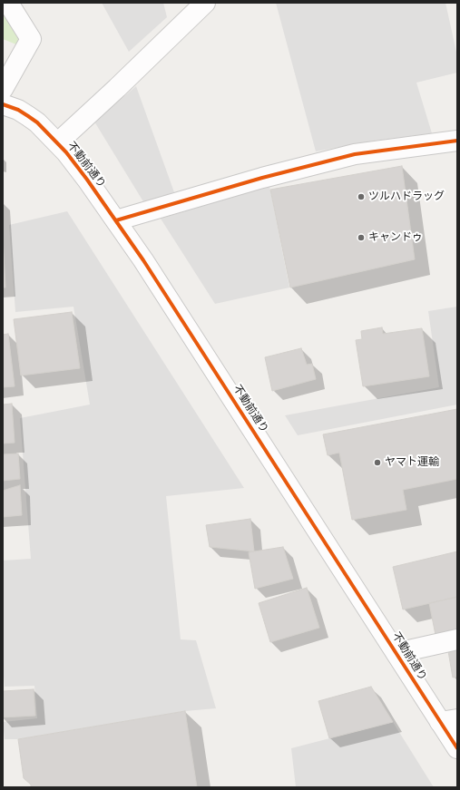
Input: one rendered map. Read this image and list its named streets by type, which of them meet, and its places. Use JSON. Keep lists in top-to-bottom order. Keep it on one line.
{"streets":{"street":["不動前通り"]},"places":["ツルハドラッグ","キャンドゥ","ヤマト運輸"]}
